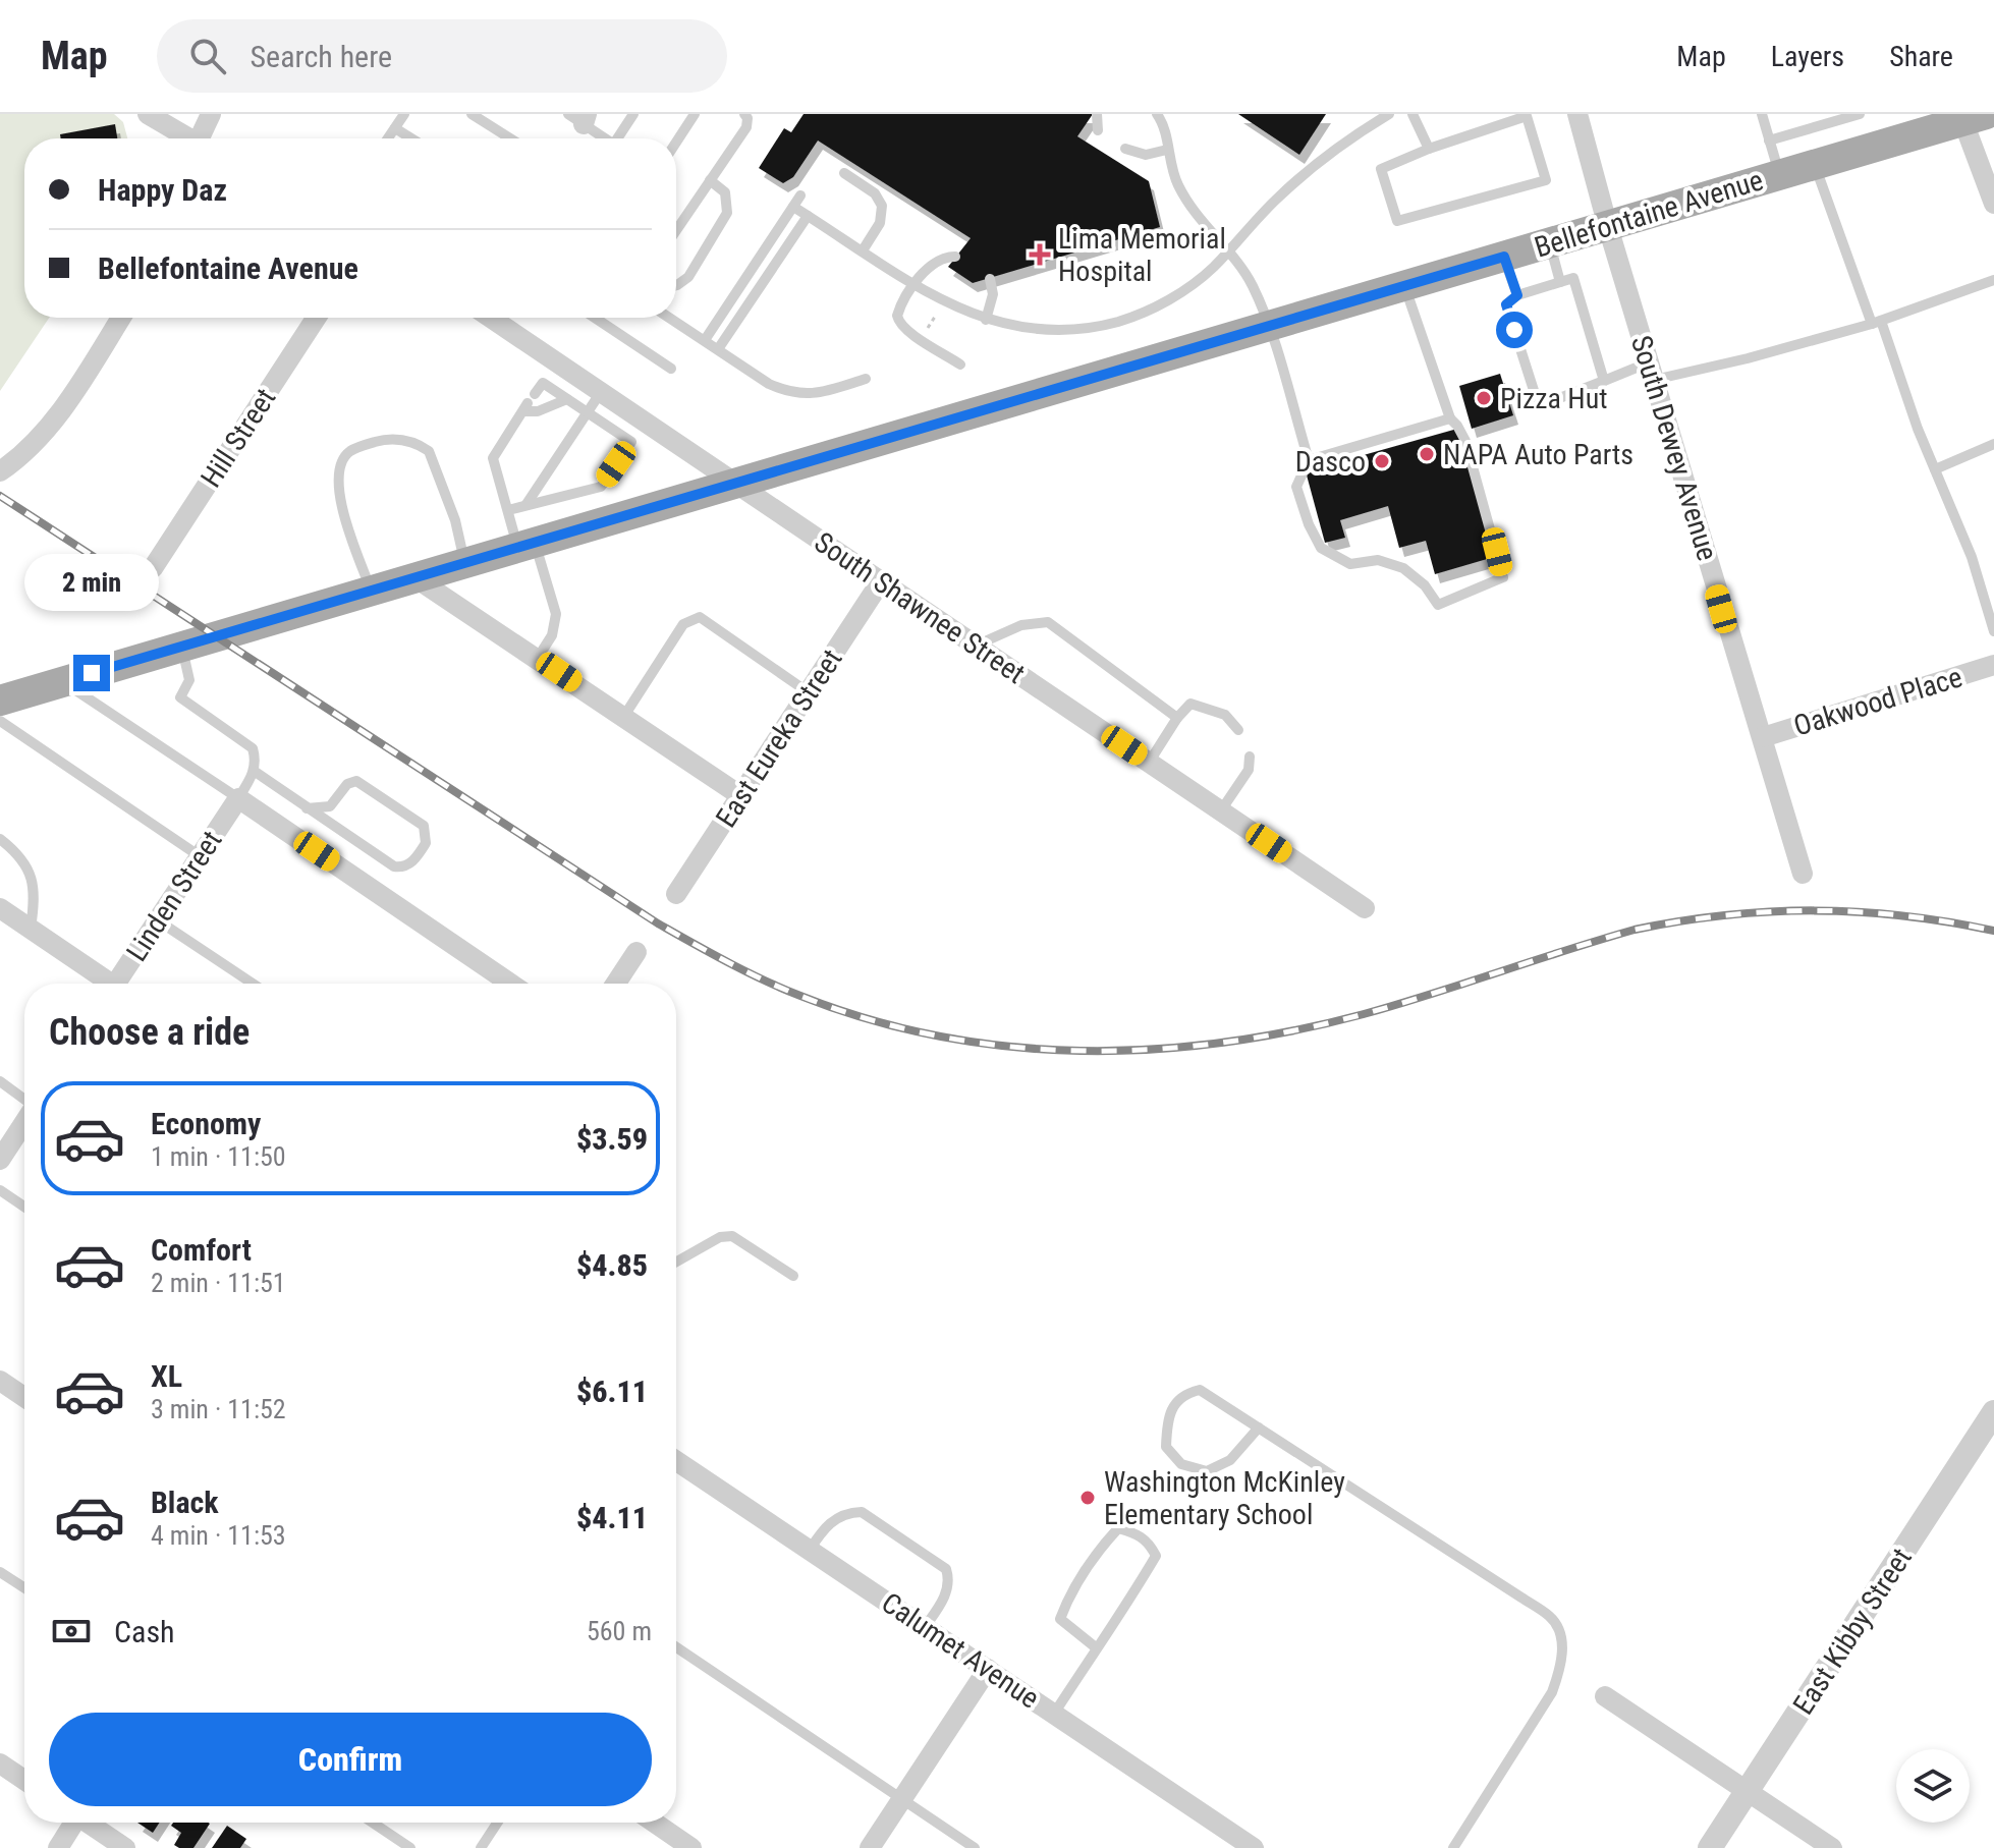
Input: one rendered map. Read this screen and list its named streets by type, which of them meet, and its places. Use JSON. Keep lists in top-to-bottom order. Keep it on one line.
{"streets":{"main road":["Bellefontaine Avenue"],"street":["Hill Street","South Dewey Avenue","South Shawnee Street","Oakwood Place","East Eureka Street","Linden Street","East Kibby Street","Calumet Avenue"]},"crossings":[["Bellefontaine Avenue","South Dewey Avenue"],["Bellefontaine Avenue","South Shawnee Street"],["South Dewey Avenue","Oakwood Place"],["South Shawnee Street","East Eureka Street"]],"places":{"health":["Lima Memorial Hospital"],"other":["Pizza Hut","NAPA Auto Parts","Dasco","Washington McKinley Elementary School"]},"page":{"header":"Map","search":"Search here","nav":["Map","Layers","Share"],"banner":["Happy Daz","Bellefontaine Avenue"],"bubble":"2 min","heading":"Choose a ride","list":[{"name":"Economy","note":"1 min · 11:50","value":"$3.59"},{"name":"Comfort","note":"2 min · 11:51","value":"$4.85"},{"name":"XL","note":"3 min · 11:52","value":"$6.11"},{"name":"Black","note":"4 min · 11:53","value":"$4.11"}],"pay":["Cash","560 m"],"buttons":"Confirm"}}
